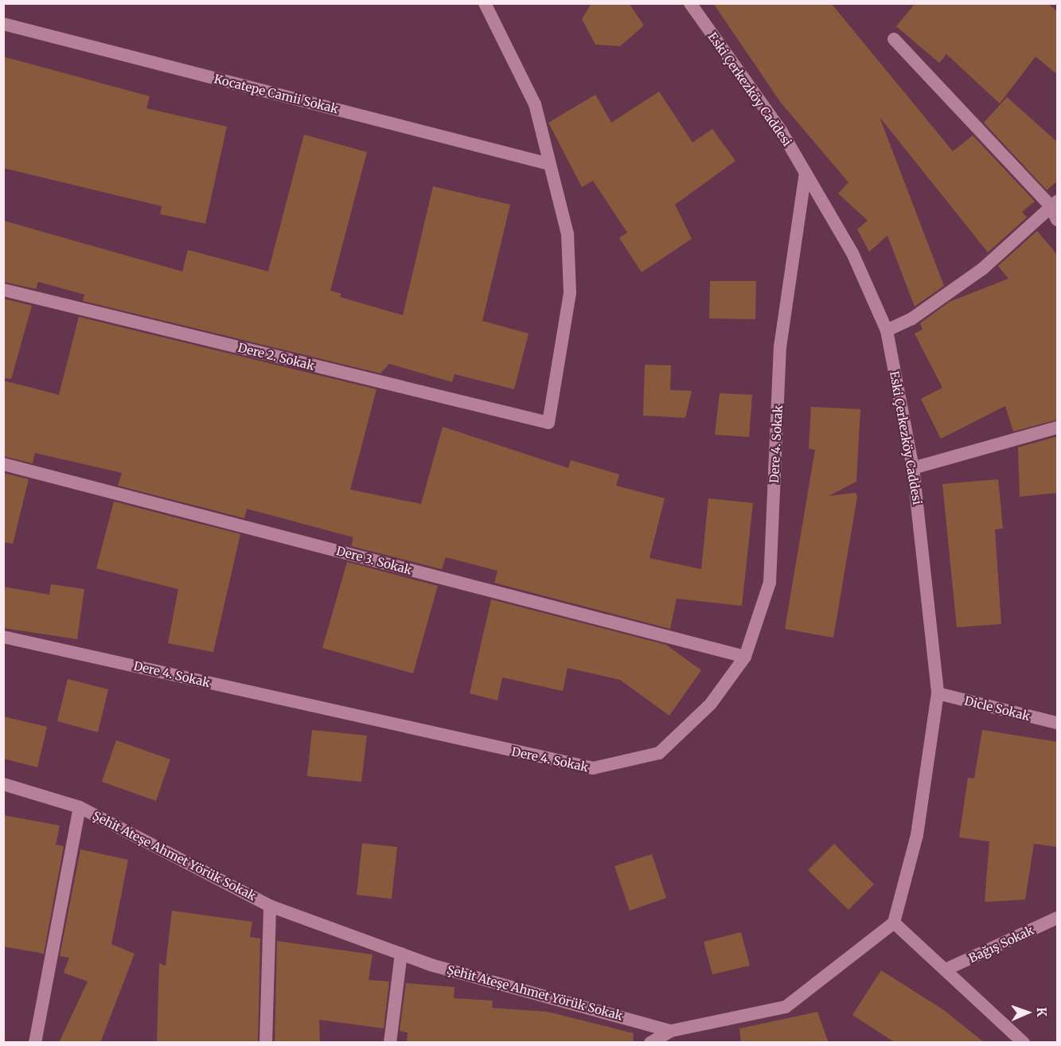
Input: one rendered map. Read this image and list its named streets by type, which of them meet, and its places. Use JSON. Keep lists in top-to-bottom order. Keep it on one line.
{"streets":{"street":["Eski Çerkezköy Caddesi","Kocatepe Camii Sokak","Dere 2. Sokak","Dere 4. Sokak","Dere 3. Sokak","Dicle Sokak","Şehit Ateşe Ahmet Yörük Sokak","Bağış Sokak"]},"crossings":[["Eski Çerkezköy Caddesi","Dere 4. Sokak"],["Eski Çerkezköy Caddesi","Dicle Sokak"],["Eski Çerkezköy Caddesi","Şehit Ateşe Ahmet Yörük Sokak"],["Kocatepe Camii Sokak","Dere 2. Sokak"],["Dere 4. Sokak","Dere 3. Sokak"]],"north":"right"}
